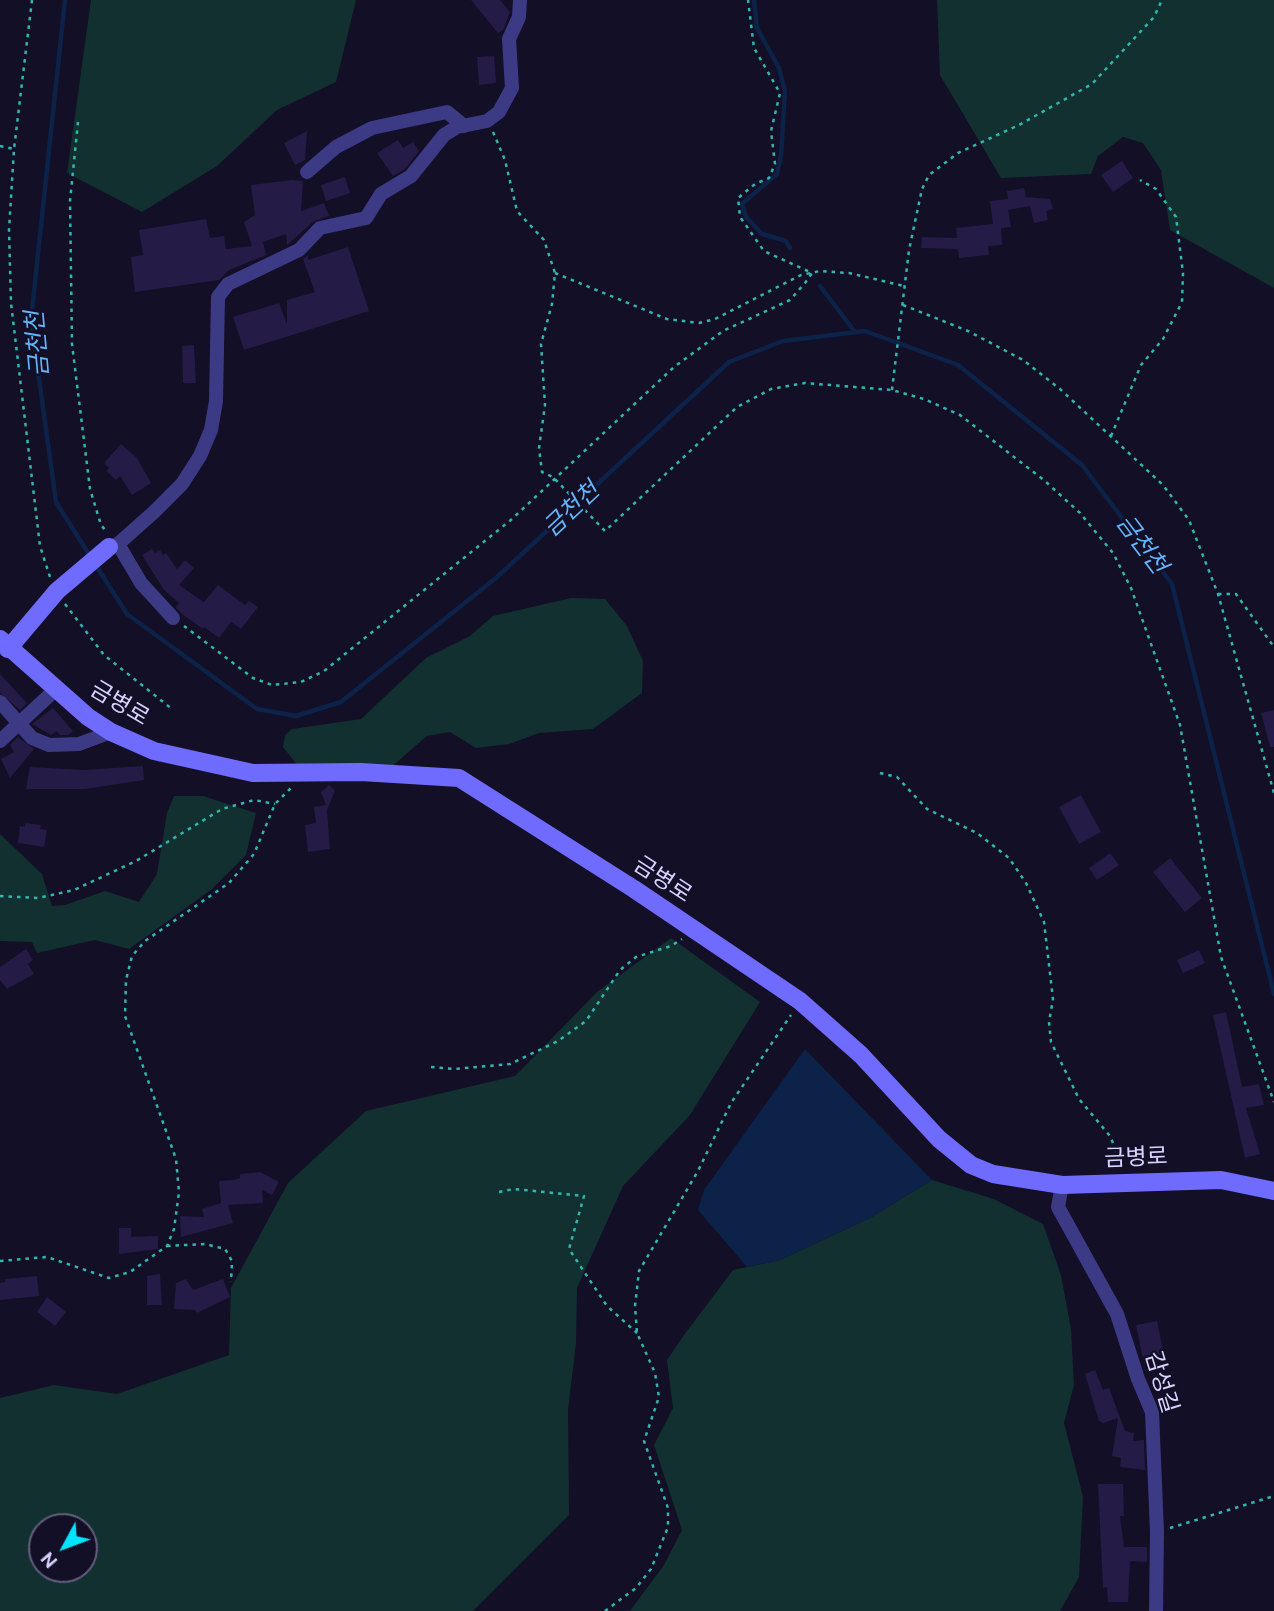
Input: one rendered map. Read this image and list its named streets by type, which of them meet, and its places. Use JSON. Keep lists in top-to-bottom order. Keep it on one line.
{"streets":{"street":["금병로","감성길"]},"crossings":[["금병로","감성길"]],"water":["금천천"],"north":"bottom left"}
